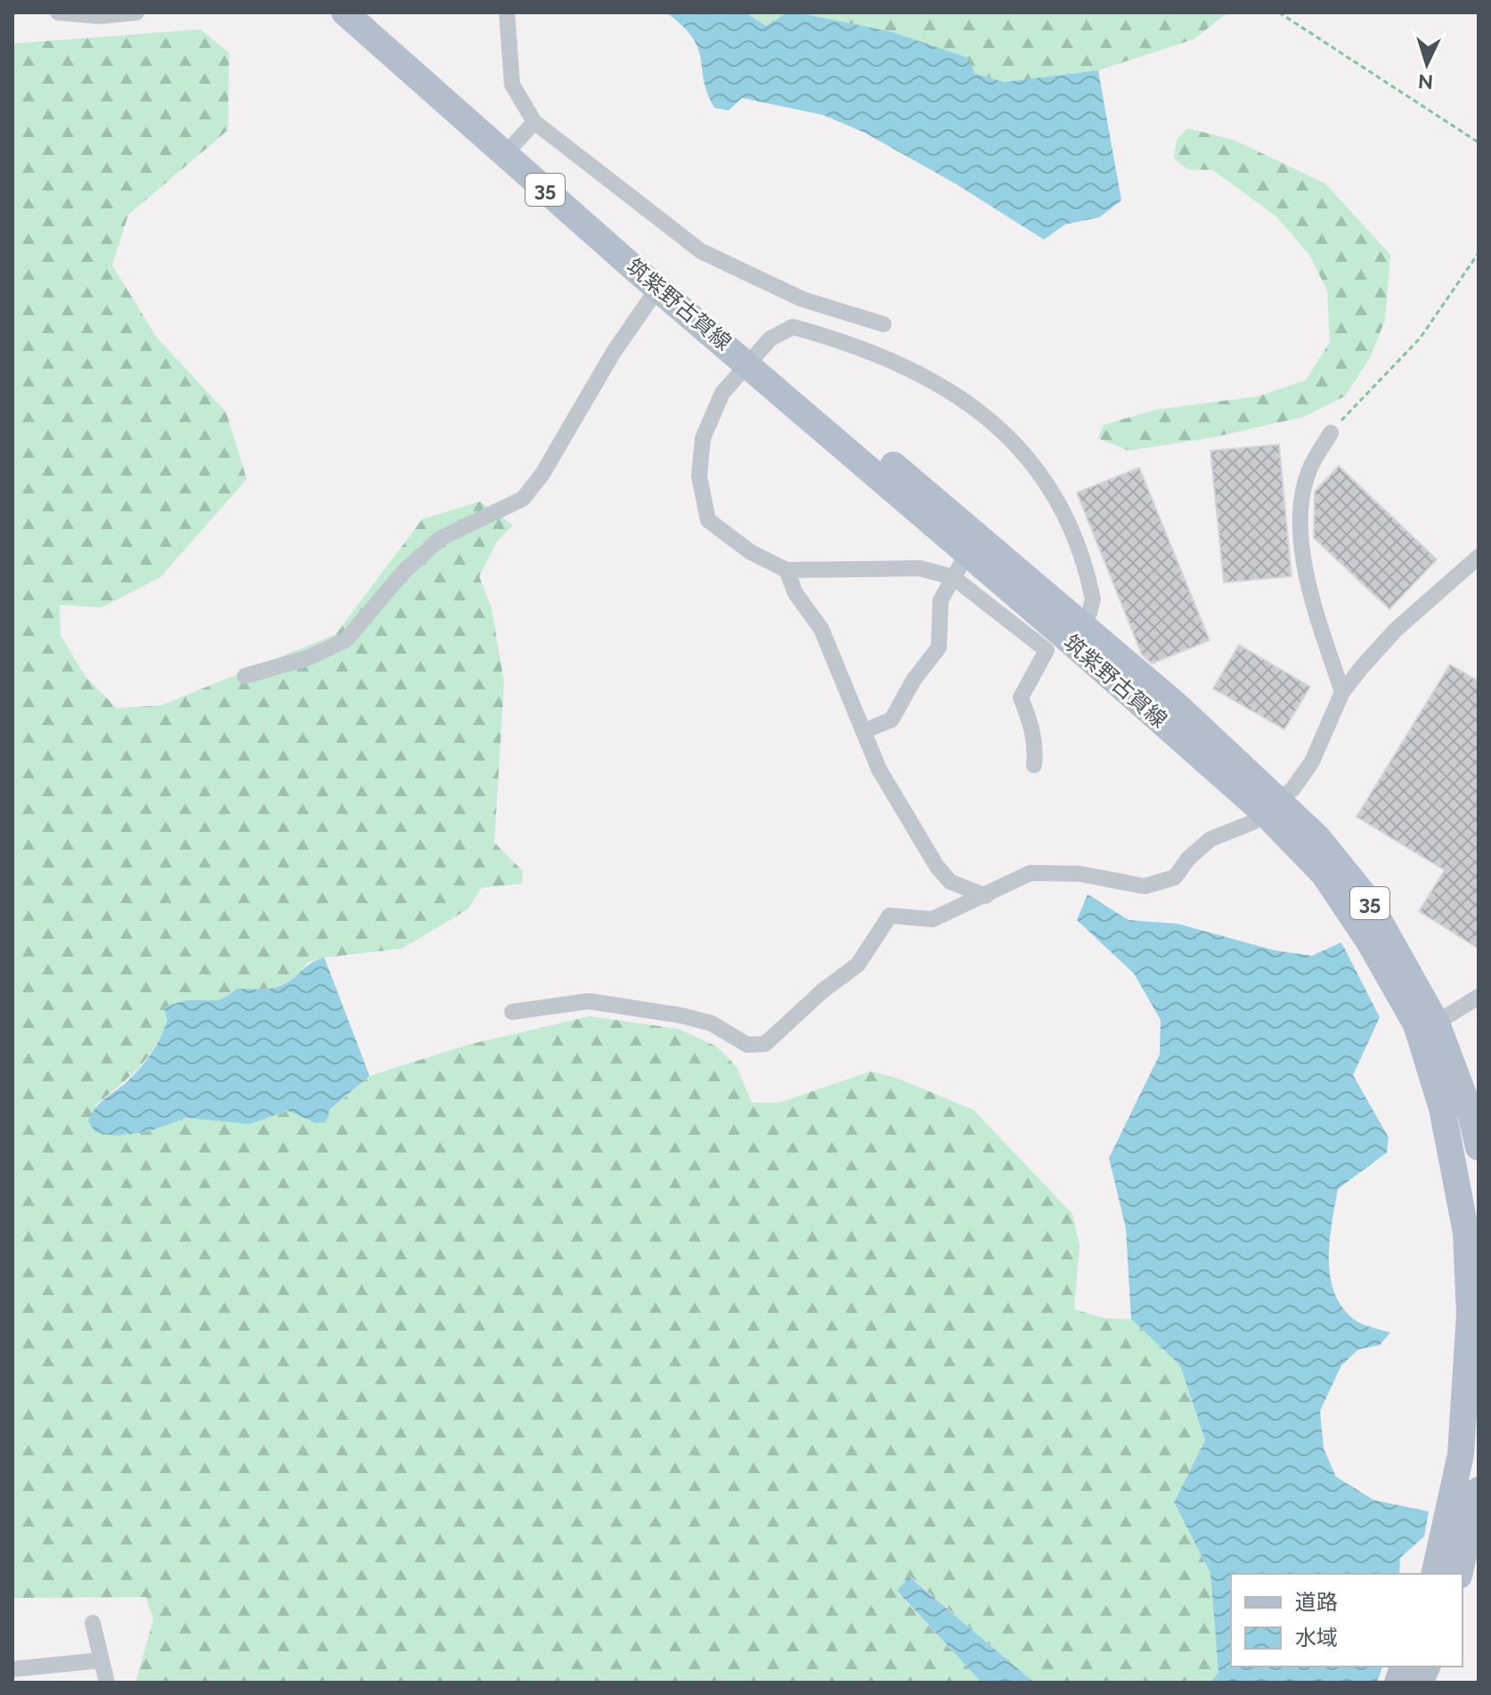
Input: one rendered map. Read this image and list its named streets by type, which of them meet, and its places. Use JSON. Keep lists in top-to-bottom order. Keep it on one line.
{"streets":{"main road":["35","筑紫野古賀線"]},"legend":["道路","水域"],"north":"bottom"}
